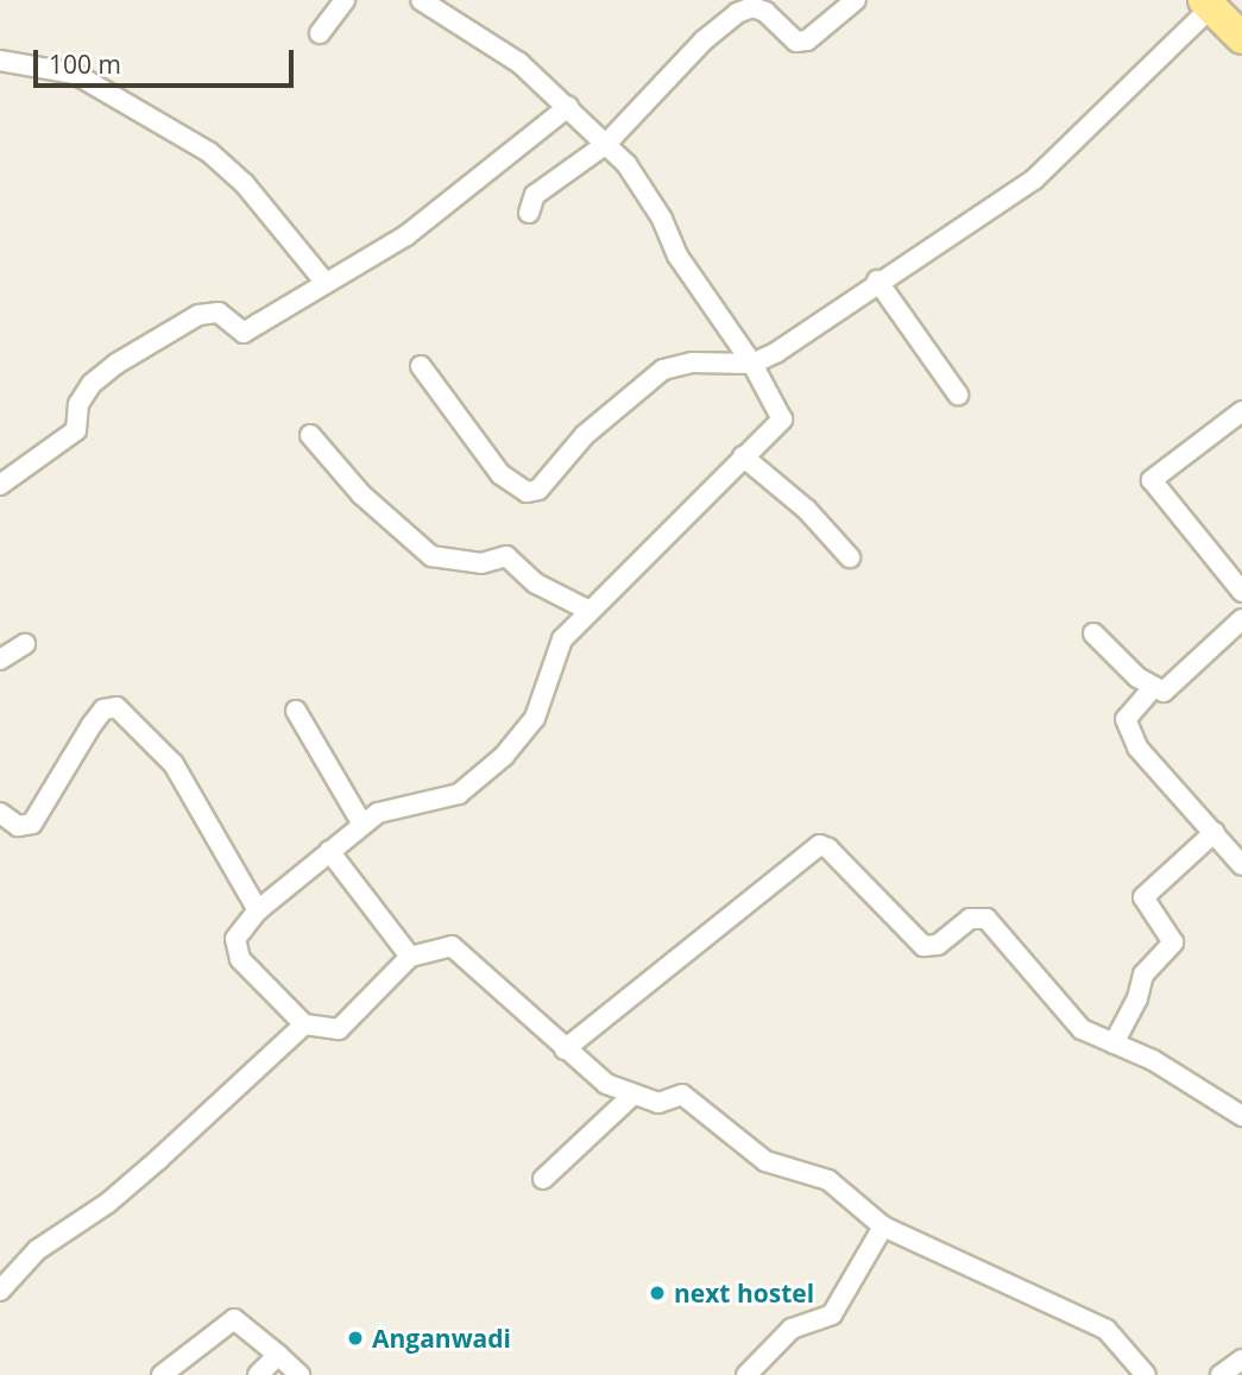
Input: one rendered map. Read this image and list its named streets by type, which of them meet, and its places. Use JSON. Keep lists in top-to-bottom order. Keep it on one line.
{"places":["next hostel","Anganwadi"],"scale_bar":"100 m"}
